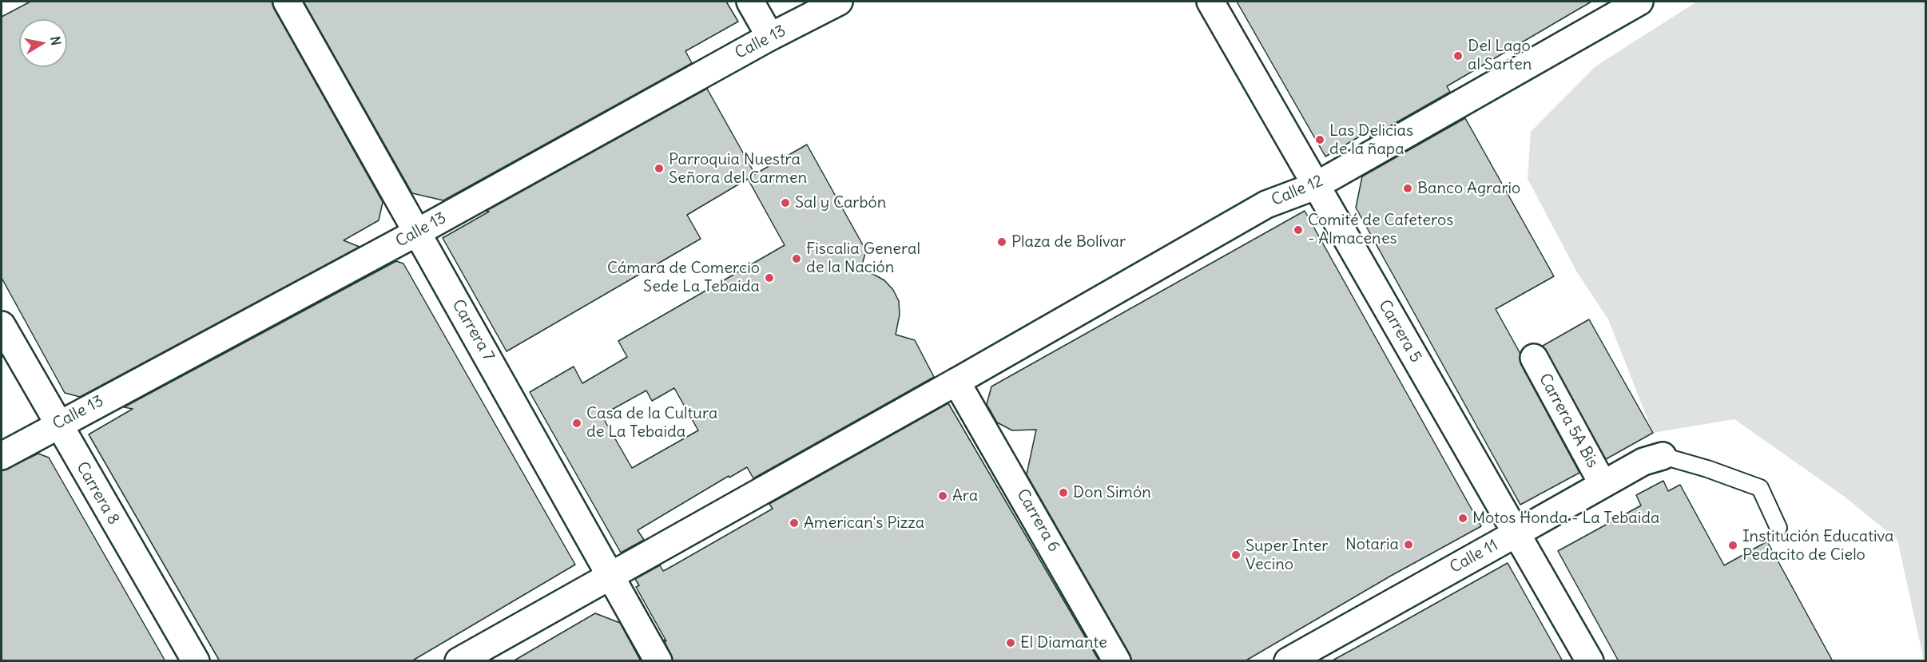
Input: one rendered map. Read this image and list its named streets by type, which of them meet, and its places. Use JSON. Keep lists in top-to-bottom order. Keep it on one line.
{"streets":{"street":["Calle 13","Calle 12","Carrera 7","Carrera 5","Carrera 5A Bis","Carrera 8","Carrera 6","Calle 11"]},"crossings":[["Calle 13","Carrera 7"],["Calle 13","Carrera 8"],["Calle 12","Carrera 7"],["Calle 12","Carrera 5"],["Calle 12","Carrera 6"],["Carrera 5","Calle 11"],["Carrera 5A Bis","Calle 11"]],"places":["Del Lago al Sarten","Las Delicias de la ñapa","Parroquia Nuestra Señora del Carmen","Banco Agrario","Sal y Carbón","Comité de Cafeteros - Almacenes","Plaza de Bolívar","Fiscalia General de la Nación","Cámara de Comercio Sede La Tebaida","Casa de la Cultura de La Tebaida","Don Simón","Ara","Motos Honda - La Tebaida","American's Pizza","Notaria","Institución Educativa Pedacito de Cielo","Super Inter Vecino","El Diamante"],"north":"right"}
